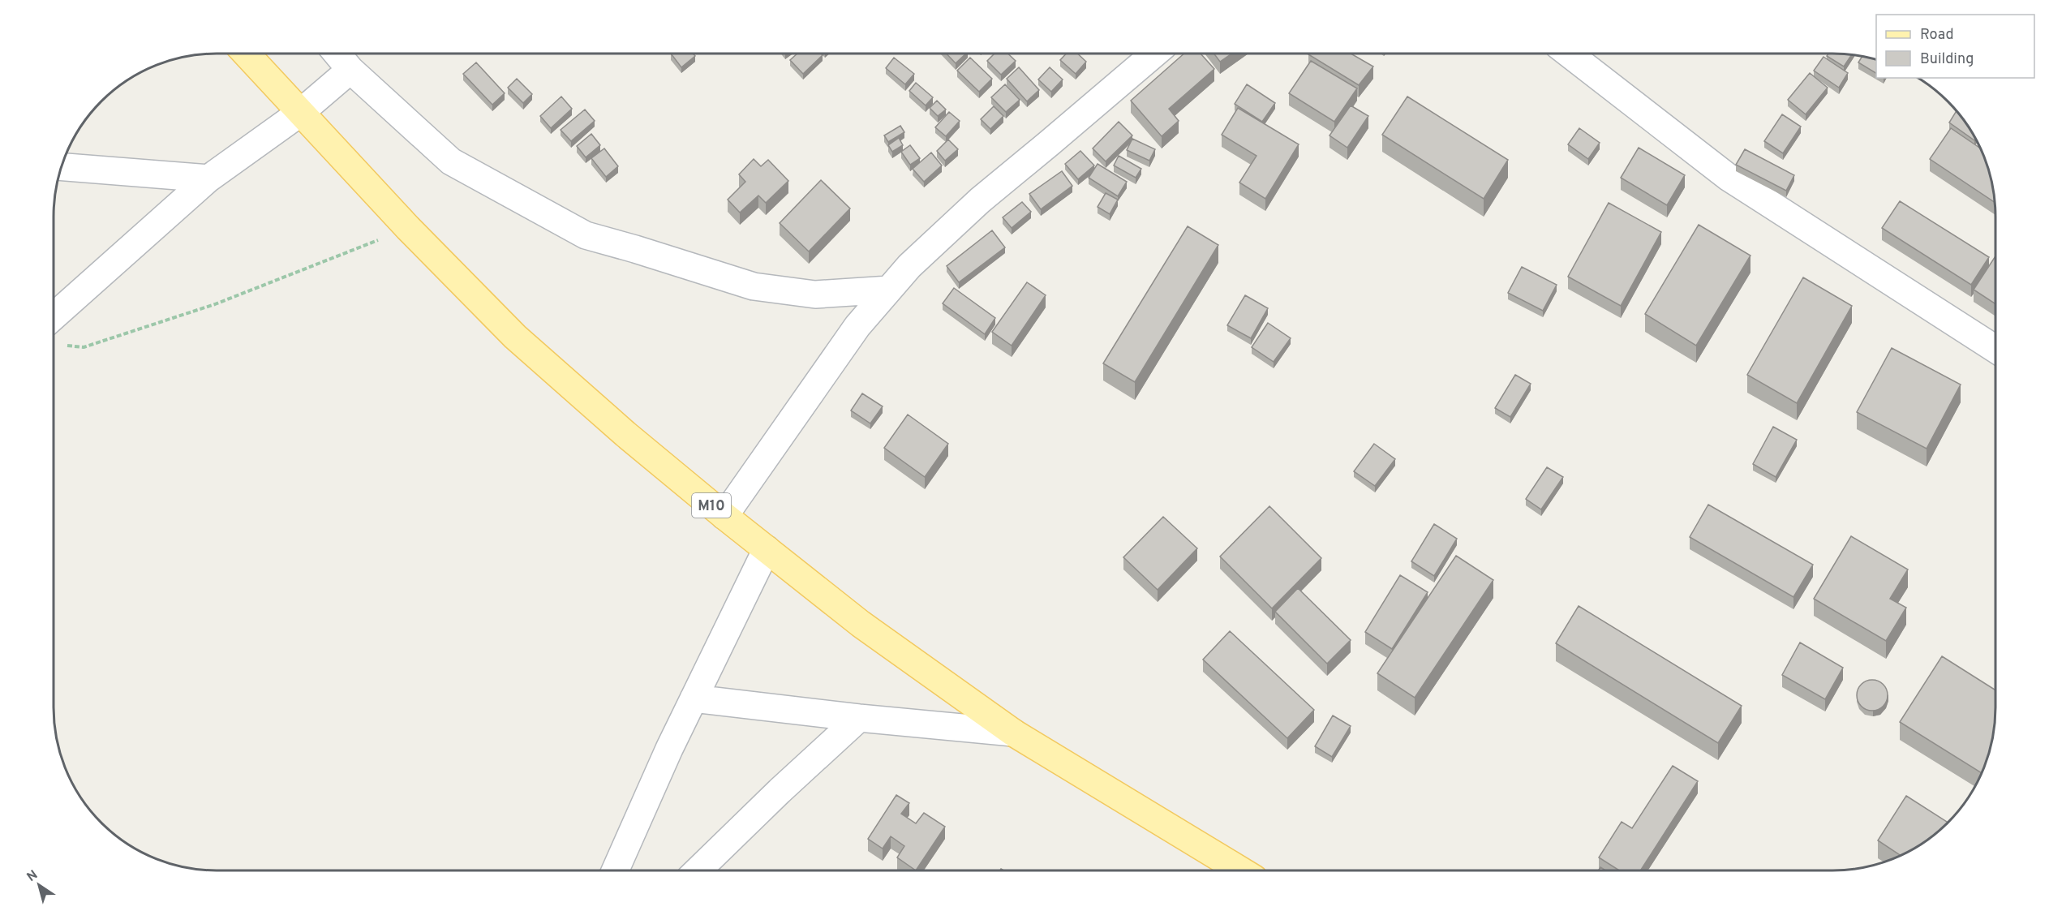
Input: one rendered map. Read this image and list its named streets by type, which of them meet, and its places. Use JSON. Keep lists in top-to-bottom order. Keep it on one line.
{"streets":{"main road":["M10"]},"legend":["Road","Building"],"north":"top left"}
